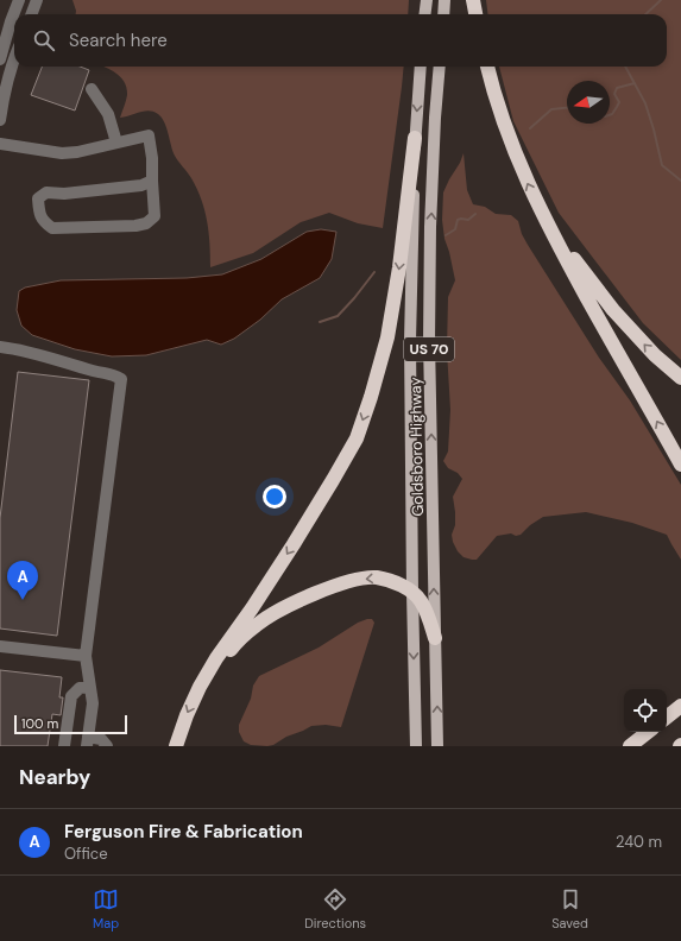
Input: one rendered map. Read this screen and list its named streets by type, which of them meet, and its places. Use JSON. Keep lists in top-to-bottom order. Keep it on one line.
{"streets":{"main road":["US 70","Goldsboro Highway"]},"scale_bar":"100 m","north":"left","page":{"search":"Search here","pins":"A","scale":"100 m","heading":"Nearby","list":[{"mark":"A","name":"Ferguson Fire & Fabrication","note":"Office","value":"240 m"}],"nav":["Map","Directions","Saved"]}}
